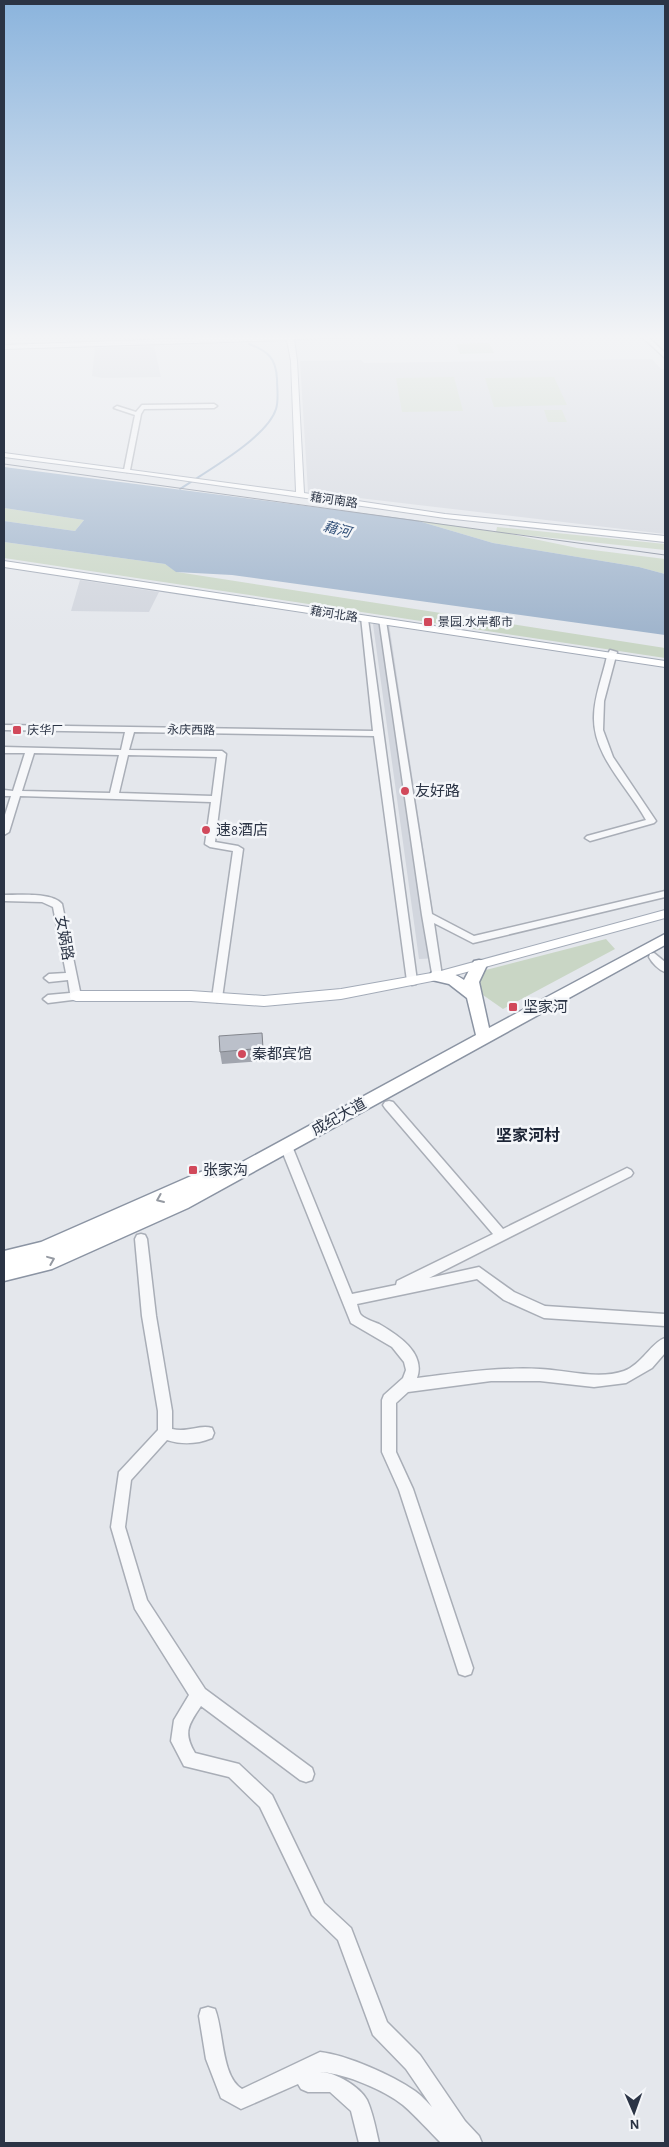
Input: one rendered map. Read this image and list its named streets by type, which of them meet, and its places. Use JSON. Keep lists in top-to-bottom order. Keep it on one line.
{"streets":{"highway":["成纪大道"],"main road":["藉河南路","藉河北路"],"street":["永庆西路","女娲路"]},"districts":["坚家河村"],"water":["藉河"],"places":{"transit":["景园.水岸都市","庆华厂","坚家河","张家沟"],"other":["友好路","速8酒店","秦都宾馆"]},"north":"bottom"}
